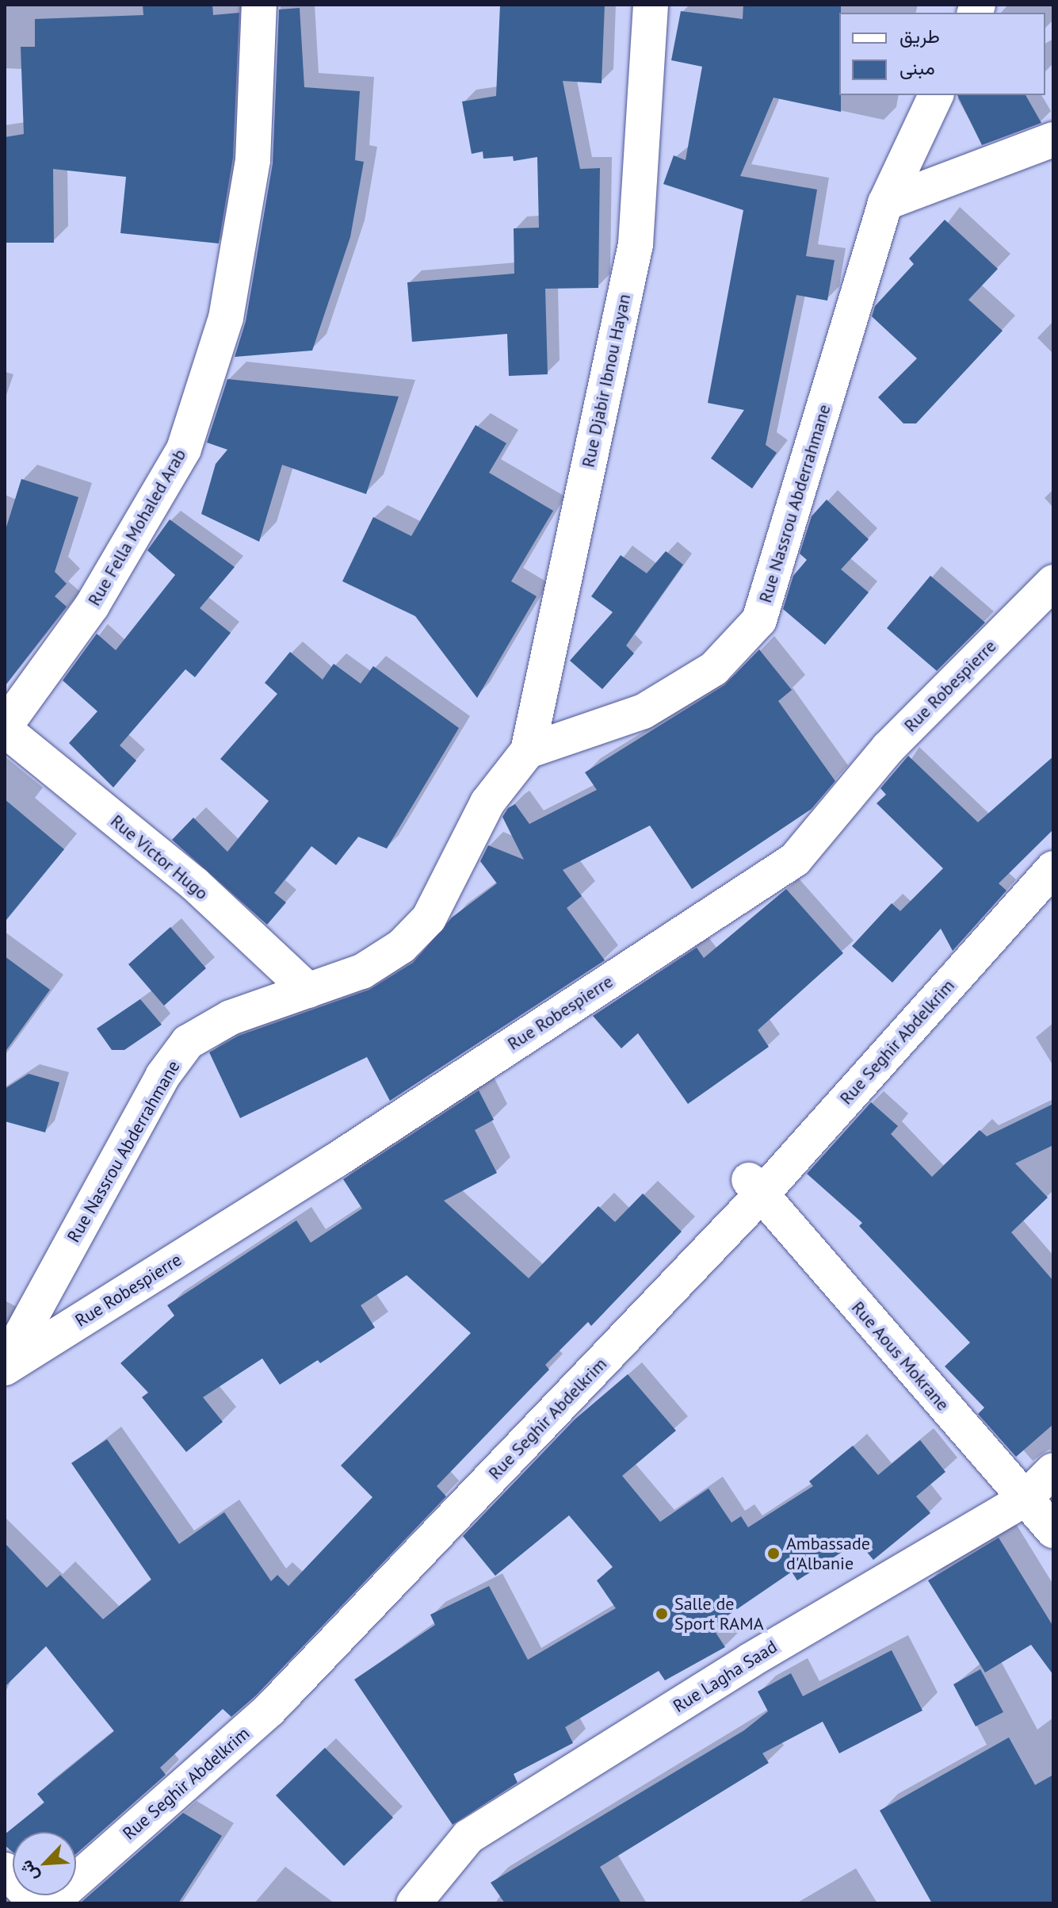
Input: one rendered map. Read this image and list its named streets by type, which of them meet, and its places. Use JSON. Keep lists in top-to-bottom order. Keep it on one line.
{"streets":{"street":["Rue Djabir Ibnou Hayan","Rue Nassrou Abderrahmane","Rue Fella Mohaled Arab","Rue Robespierre","Rue Victor Hugo","Rue Seghir Abdelkrim","Rue Aous Mokrane","Rue Lagha Saad"]},"crossings":[["Rue Djabir Ibnou Hayan","Rue Nassrou Abderrahmane"],["Rue Nassrou Abderrahmane","Rue Robespierre"],["Rue Nassrou Abderrahmane","Rue Victor Hugo"],["Rue Fella Mohaled Arab","Rue Victor Hugo"],["Rue Seghir Abdelkrim","Rue Aous Mokrane"],["Rue Aous Mokrane","Rue Lagha Saad"]],"places":["Ambassade d'Albanie","Salle de Sport RAMA"],"legend":["طريق","مبنى"],"north":"bottom left"}
